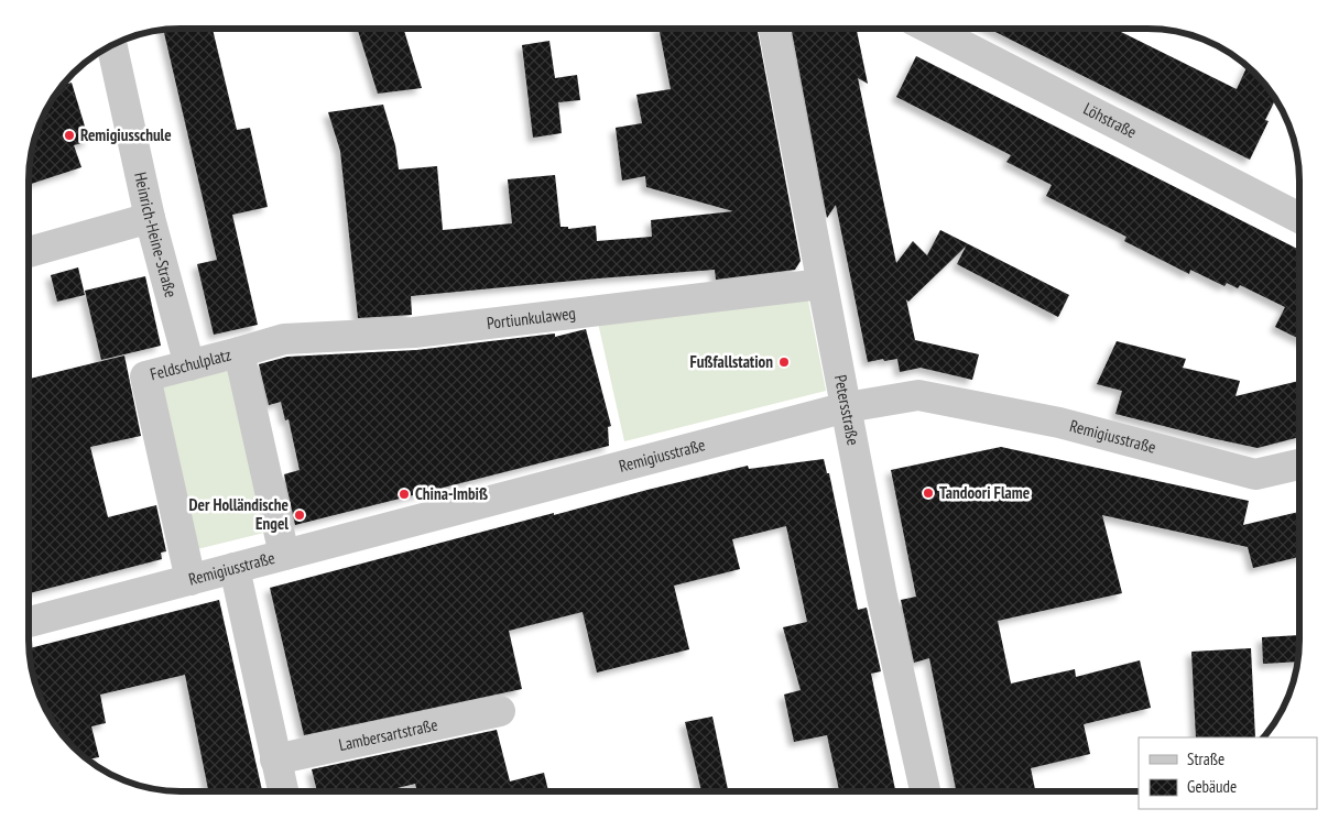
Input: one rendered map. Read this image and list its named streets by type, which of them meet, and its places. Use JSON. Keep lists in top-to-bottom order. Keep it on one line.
{"streets":{"street":["Löhstraße","Heinrich-Heine-Straße","Portiunkulaweg","Feldschulplatz","Petersstraße","Remigiusstraße","Lambersartstraße"]},"crossings":[["Heinrich-Heine-Straße","Feldschulplatz"],["Portiunkulaweg","Feldschulplatz"],["Portiunkulaweg","Petersstraße"],["Feldschulplatz","Remigiusstraße"],["Petersstraße","Remigiusstraße"]],"places":["Remigiusschule","Fußfallstation","Tandoori Flame","China-Imbiß","Der Holländische Engel"],"legend":["Straße","Gebäude"]}
